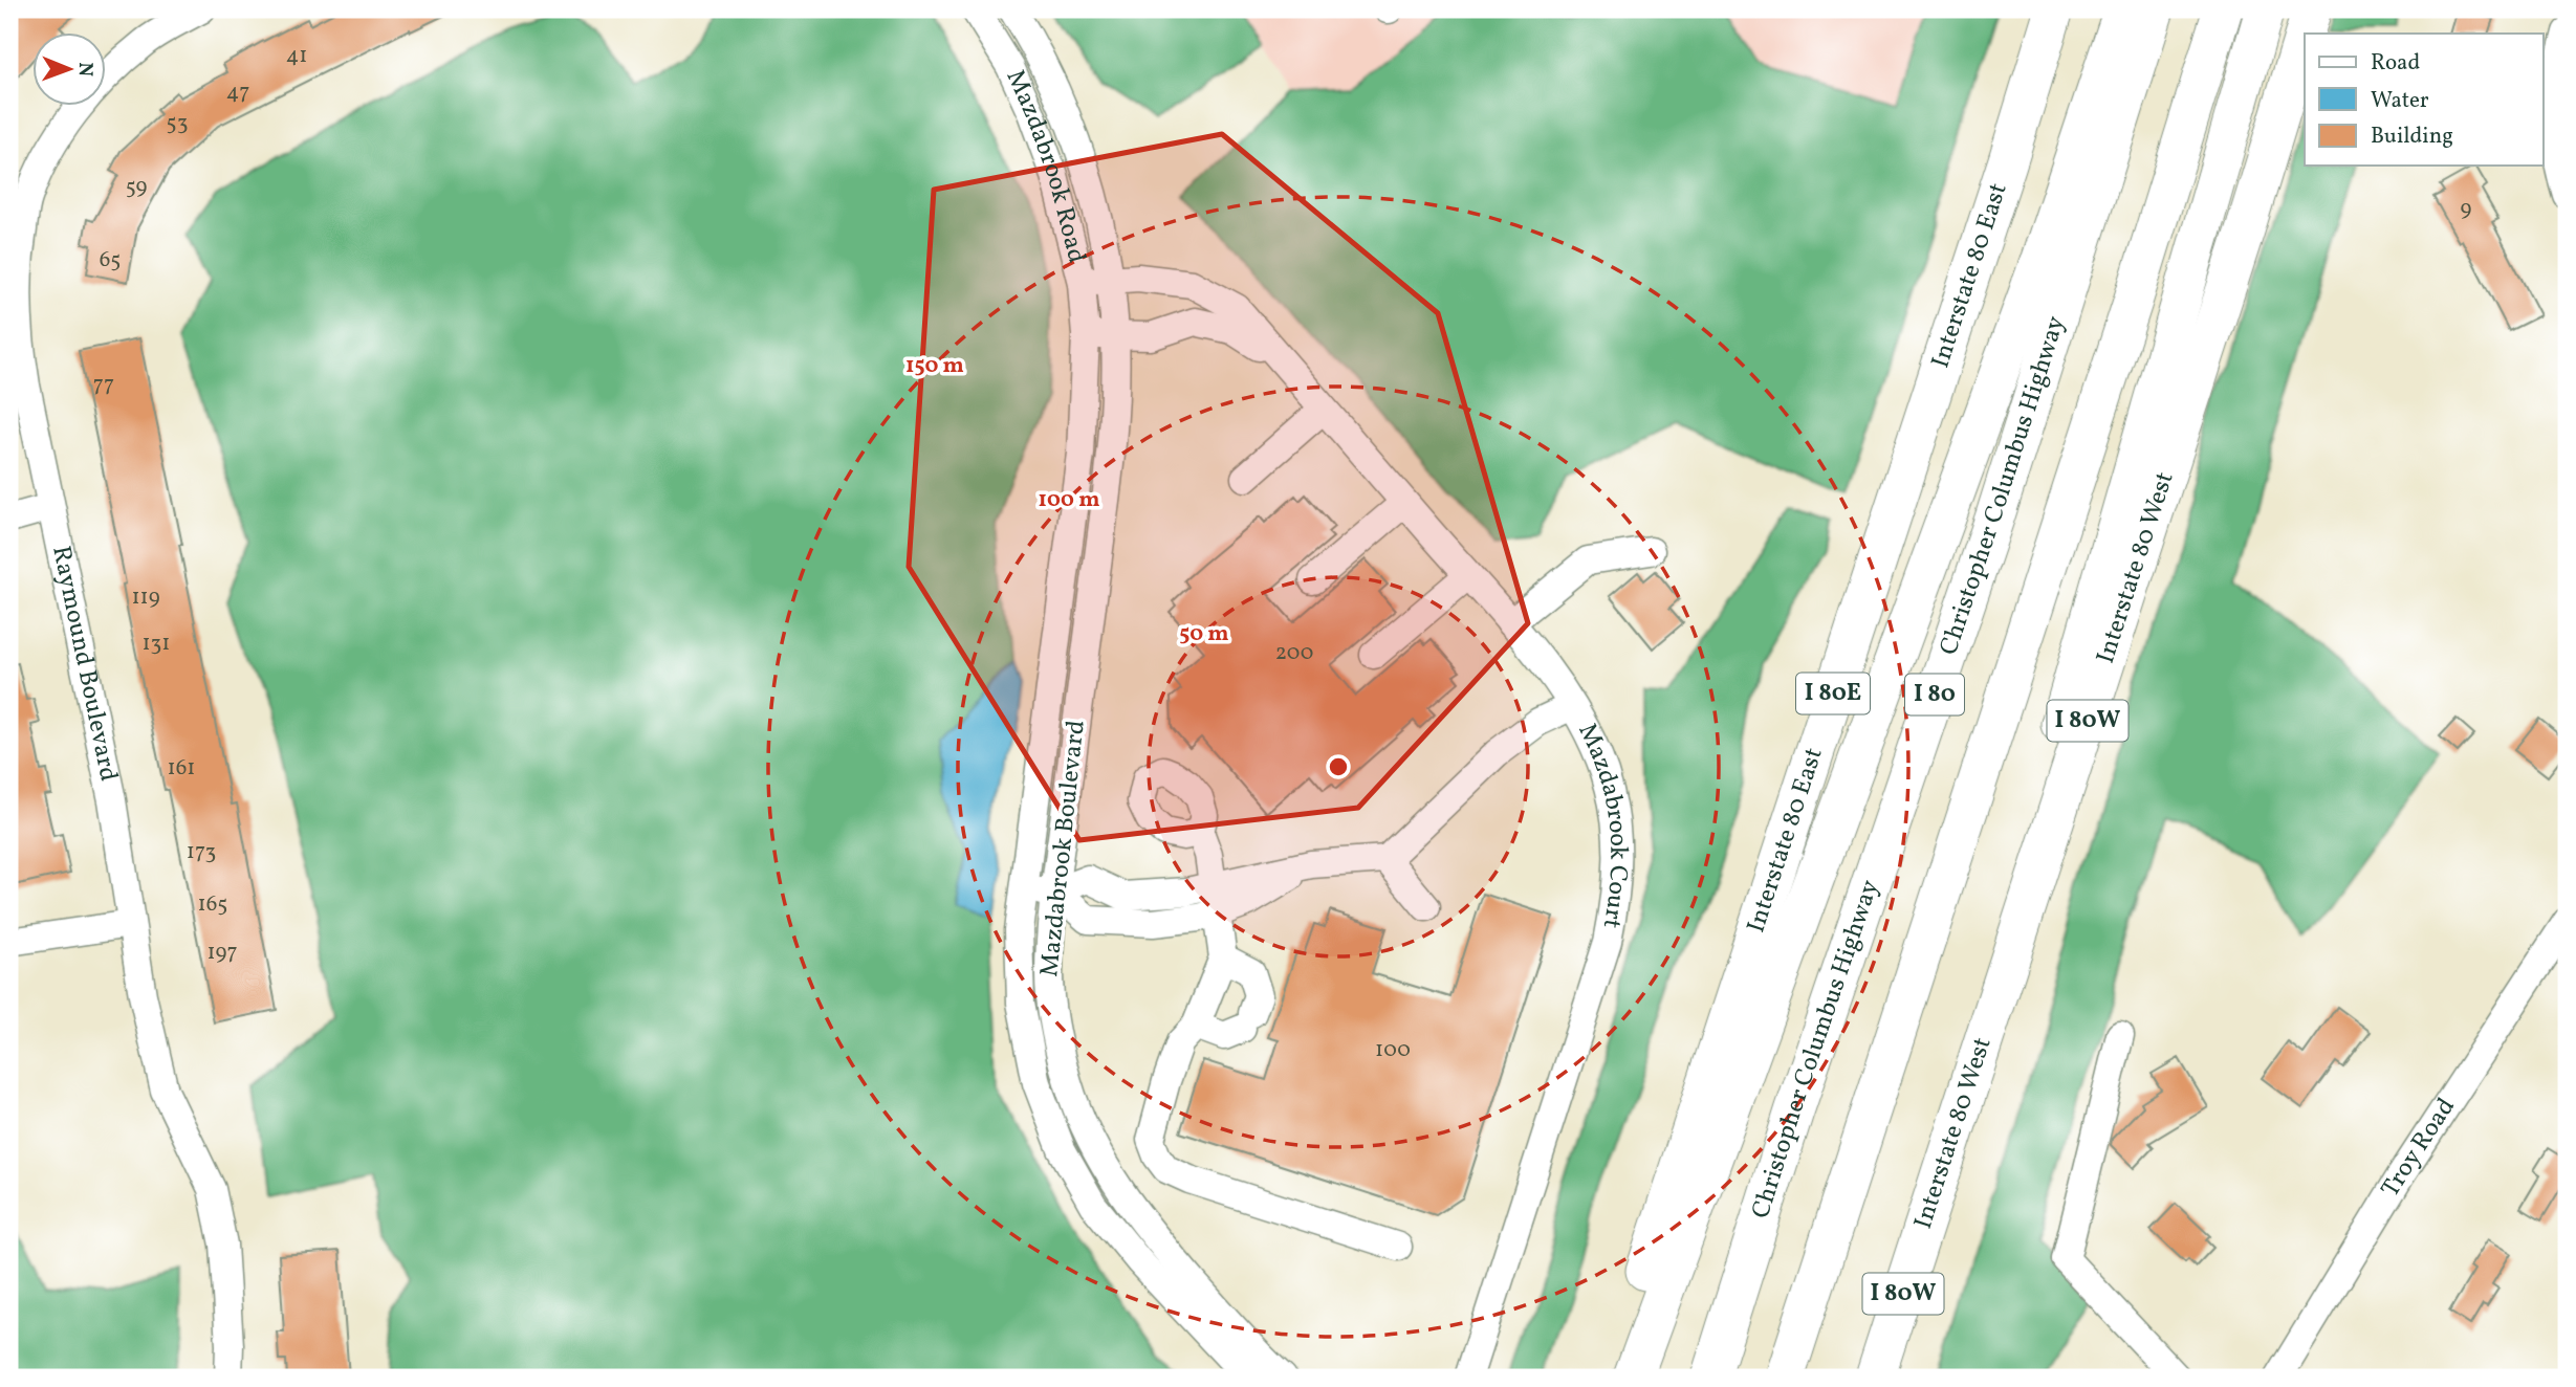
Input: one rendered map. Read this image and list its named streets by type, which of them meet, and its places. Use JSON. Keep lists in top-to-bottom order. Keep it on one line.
{"streets":{"highway":["Interstate 80 East","Christopher Columbus Highway","Interstate 80 West","I 80E","I 80","I 80W"],"street":["Mazdabrook Road","Raymound Boulevard","Mazdabrook Court","Mazdabrook Boulevard","Troy Road"]},"crossings":[["Mazdabrook Road","Mazdabrook Court"],["Mazdabrook Road","Mazdabrook Boulevard"],["Mazdabrook Court","Mazdabrook Boulevard"]],"house_numbers":["41","47","53","59","9","65","77","119","131","200","161","173","165","197","100"],"legend":["Road","Water","Building"],"north":"right","rings":["150 m","100 m","50 m"]}
